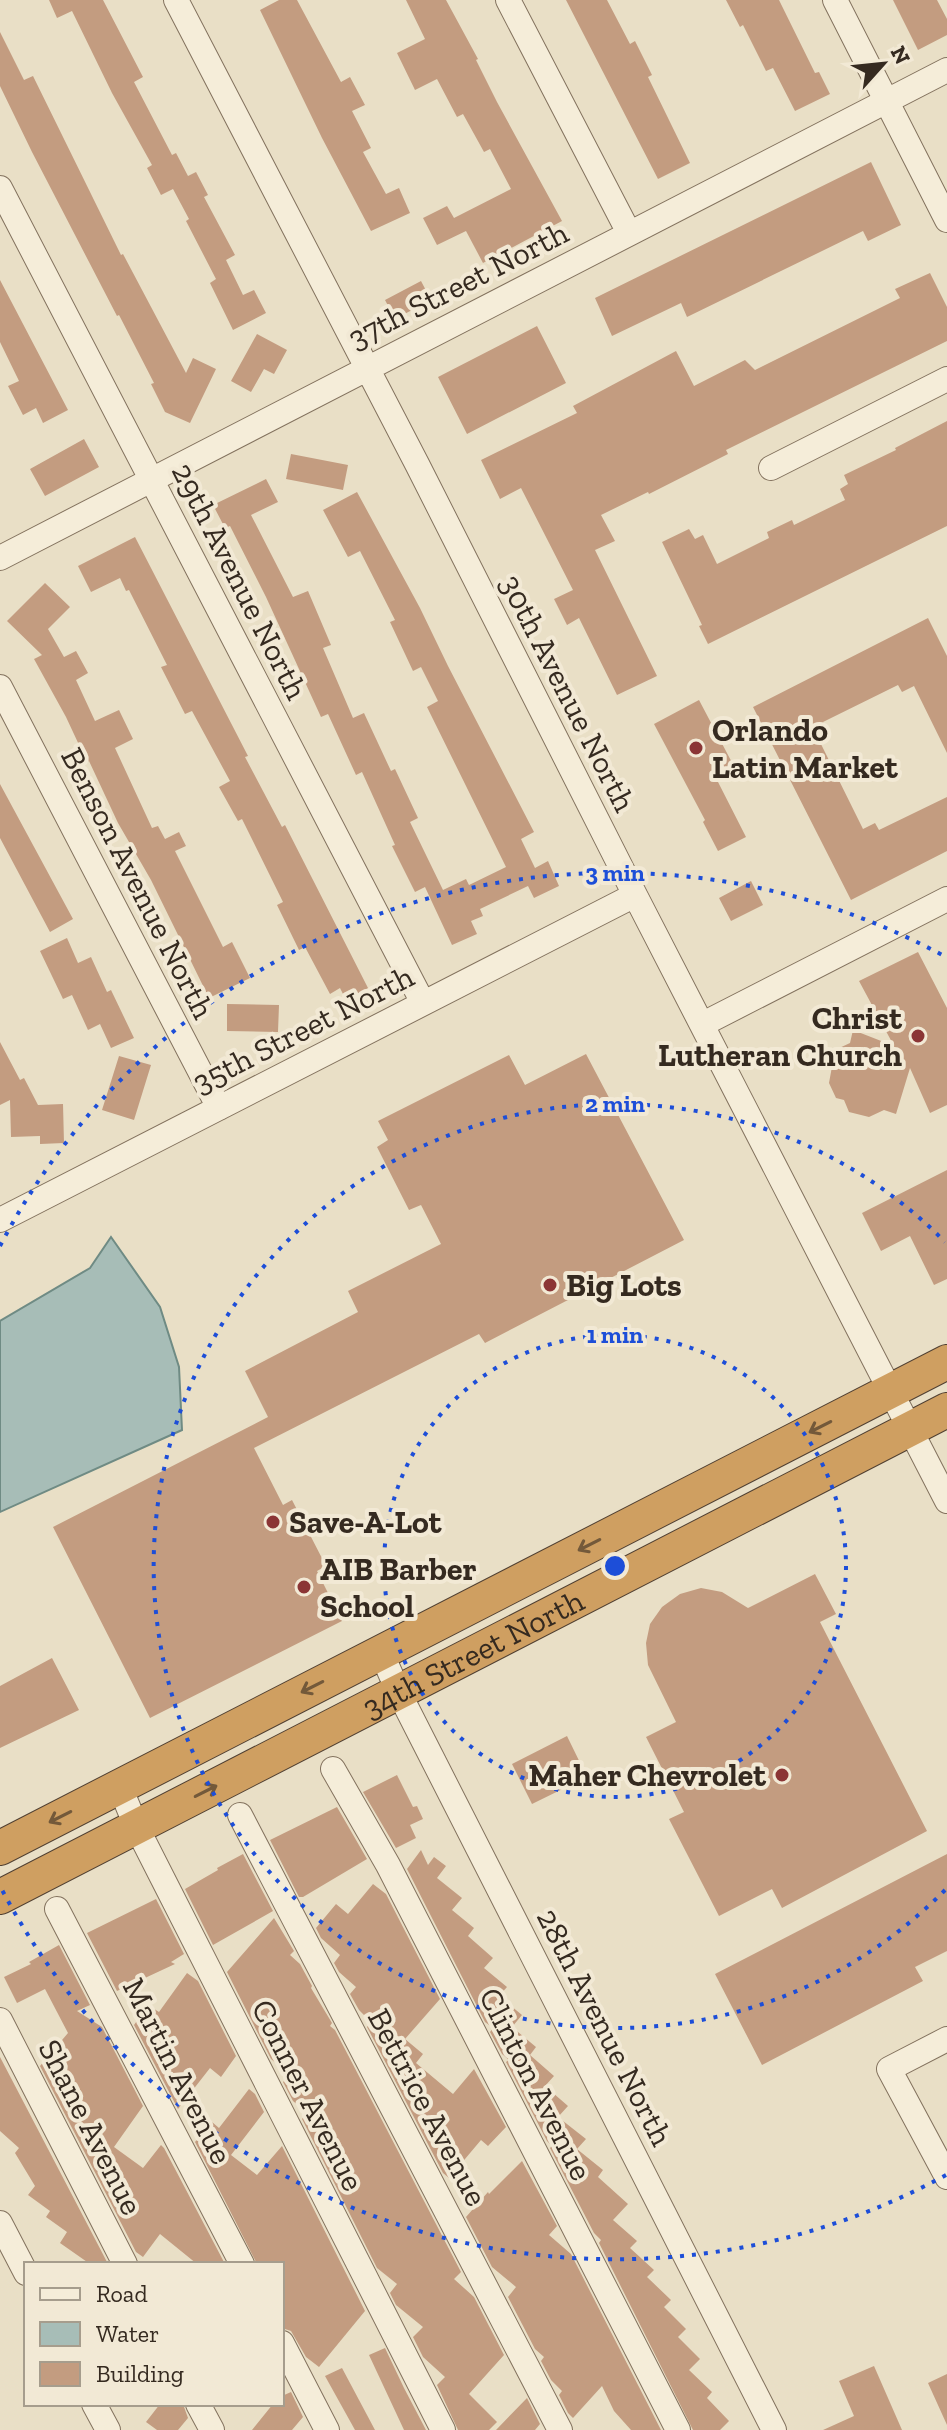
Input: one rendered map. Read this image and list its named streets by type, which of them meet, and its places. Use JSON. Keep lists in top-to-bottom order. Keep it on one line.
{"streets":{"highway":["34th Street North"],"street":["37th Street North","29th Avenue North","30th Avenue North","Benson Avenue North","35th Street North","28th Avenue North","Martin Avenue","Clinton Avenue","Conner Avenue","Bettrice Avenue","Shane Avenue"]},"crossings":[["37th Street North","29th Avenue North"],["37th Street North","30th Avenue North"],["29th Avenue North","35th Street North"],["30th Avenue North","35th Street North"],["30th Avenue North","34th Street North"],["Benson Avenue North","35th Street North"],["34th Street North","28th Avenue North"],["34th Street North","Conner Avenue"]],"places":["Orlando Latin Market","Christ Lutheran Church","Big Lots","Save-A-Lot","AIB Barber School","Maher Chevrolet"],"legend":["Road","Water","Building"],"north":"top right","rings":["3 min","2 min","1 min"]}
